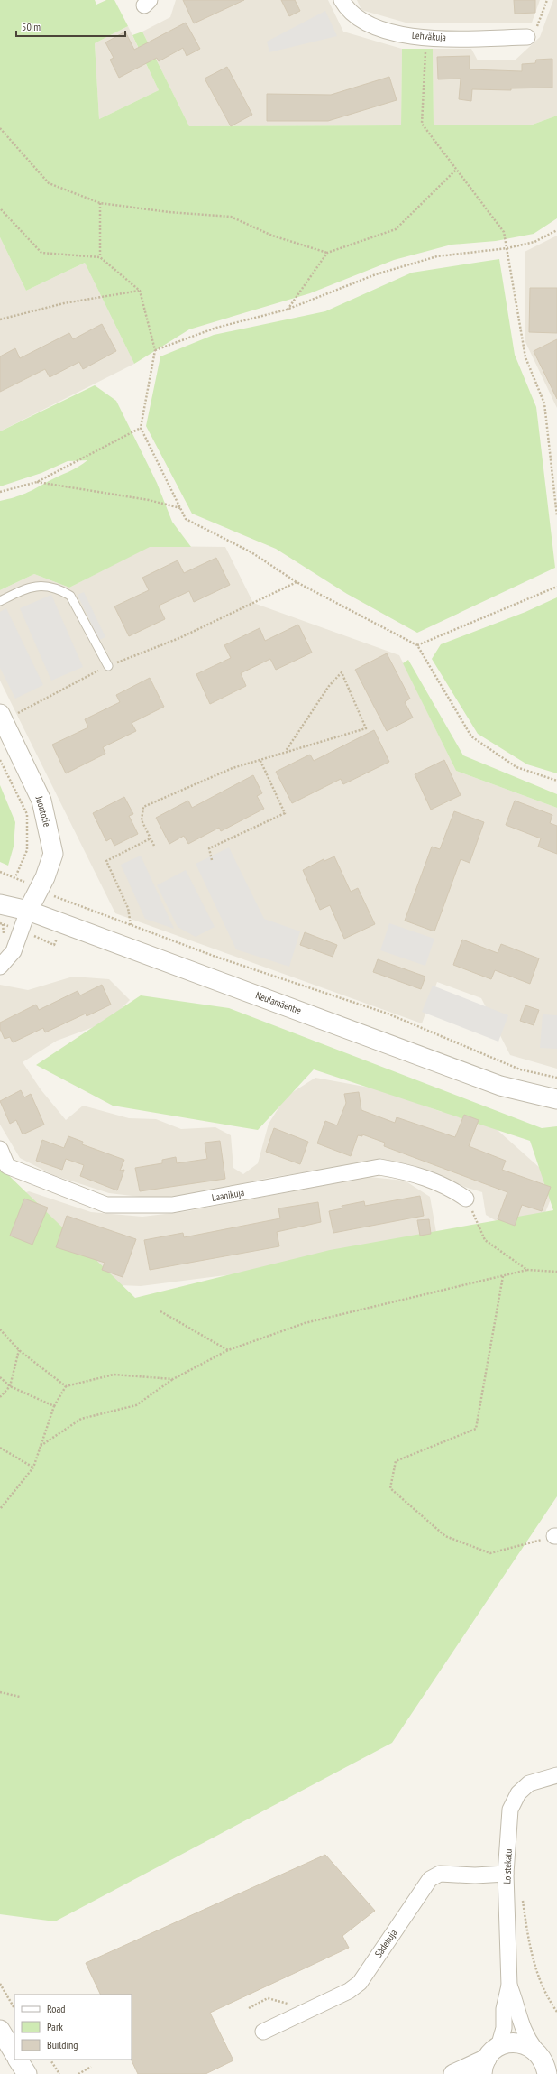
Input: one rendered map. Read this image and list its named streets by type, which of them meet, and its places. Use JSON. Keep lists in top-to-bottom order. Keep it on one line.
{"streets":{"street":["Lehväkuja","Juontotie","Neulamäentie","Laanikuja","Loistekatu","Sädekuja"]},"crossings":[["Juontotie","Neulamäentie"],["Loistekatu","Sädekuja"]],"legend":["Road","Park","Building"],"scale_bar":"50 m"}
